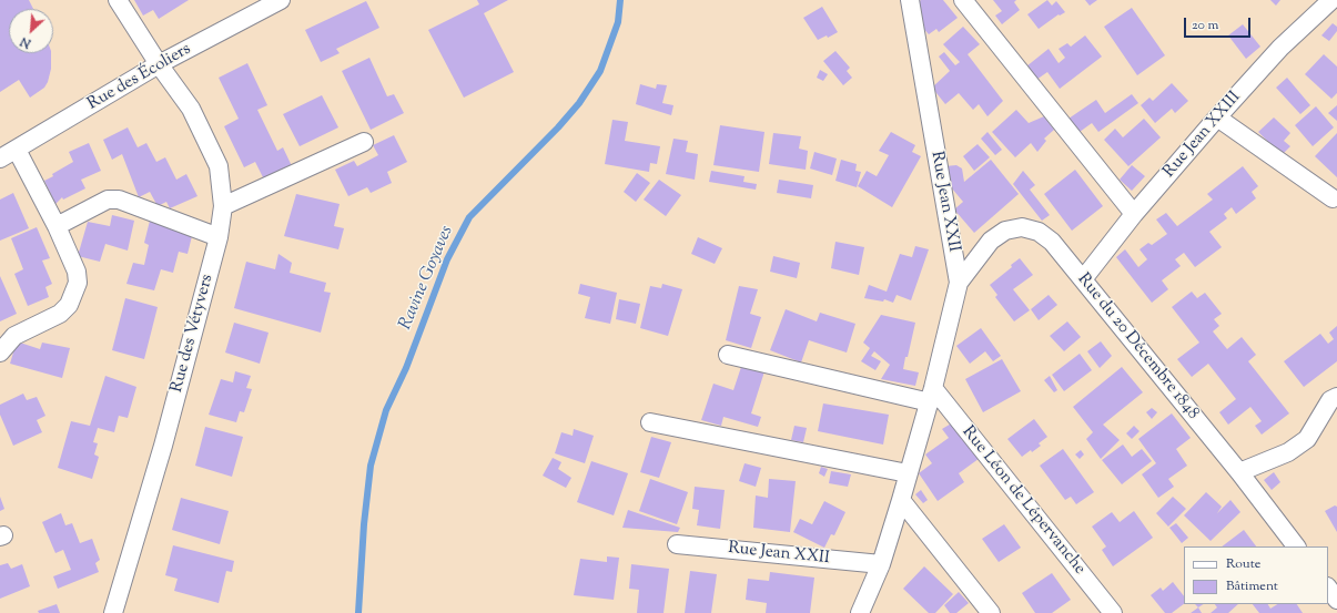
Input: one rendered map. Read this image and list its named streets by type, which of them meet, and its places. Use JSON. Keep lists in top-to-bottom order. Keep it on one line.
{"streets":{"street":["Rue des Écoliers","Rue Jean XXIII","Rue Jean XXII","Rue des Vétyvers","Rue du 20 Décembre 1848","Rue Léon de Lépervanche"]},"crossings":[["Rue des Écoliers","Rue des Vétyvers"],["Rue Jean XXIII","Rue du 20 Décembre 1848"],["Rue Jean XXII","Rue du 20 Décembre 1848"],["Rue Jean XXII","Rue Léon de Lépervanche"]],"water":["Ravine Goyaves"],"legend":["Route","Bâtiment"],"scale_bar":"20 m","north":"bottom left"}
